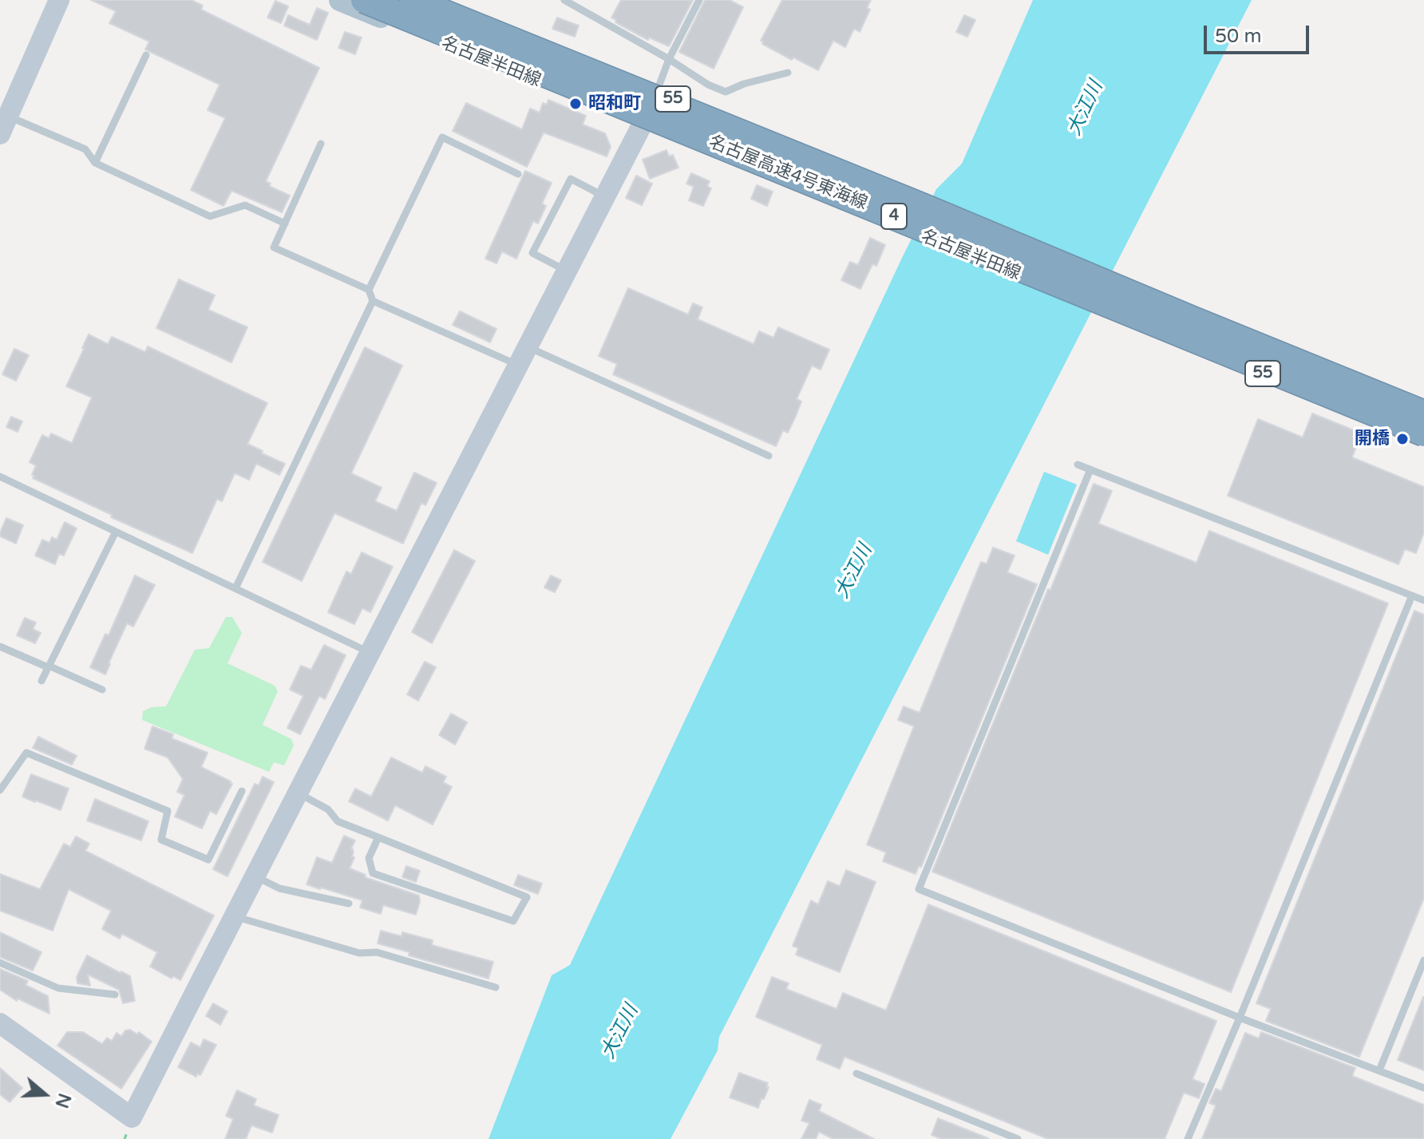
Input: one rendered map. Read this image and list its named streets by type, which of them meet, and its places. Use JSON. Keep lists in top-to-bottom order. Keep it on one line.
{"streets":{"highway":["名古屋高速4号東海線","4"],"main road":["名古屋半田線","55"]},"water":["大江川"],"places":["昭和町","開橋"],"scale_bar":"50 m","north":"right"}
